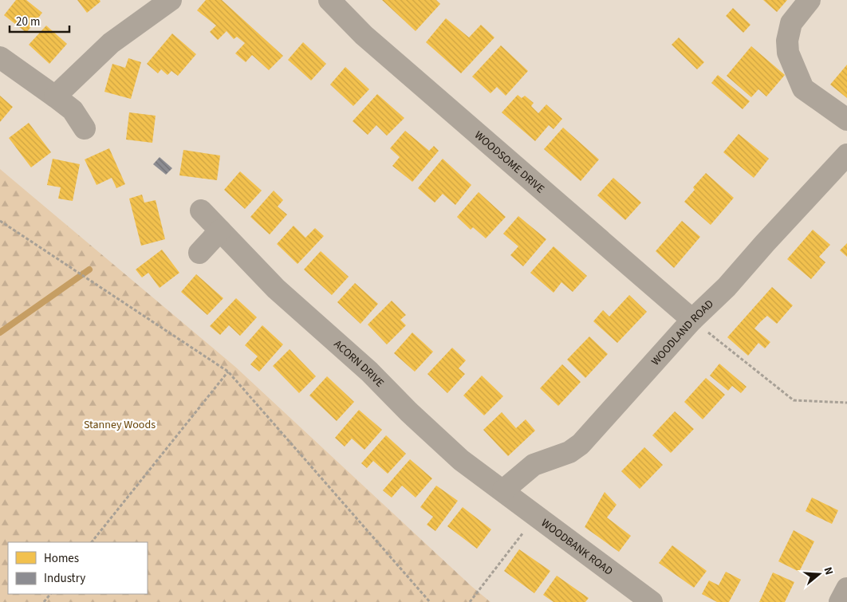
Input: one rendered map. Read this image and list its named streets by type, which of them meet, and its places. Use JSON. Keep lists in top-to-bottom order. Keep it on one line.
{"streets":{"street":["WOODSOME DRIVE","WOODLAND ROAD","ACORN DRIVE","WOODBANK ROAD"]},"crossings":[["WOODSOME DRIVE","WOODLAND ROAD"],["WOODLAND ROAD","ACORN DRIVE"],["WOODLAND ROAD","WOODBANK ROAD"],["ACORN DRIVE","WOODBANK ROAD"]],"parks":["Stanney Woods"],"legend":["Homes","Industry"],"scale_bar":"20 m","north":"right"}
